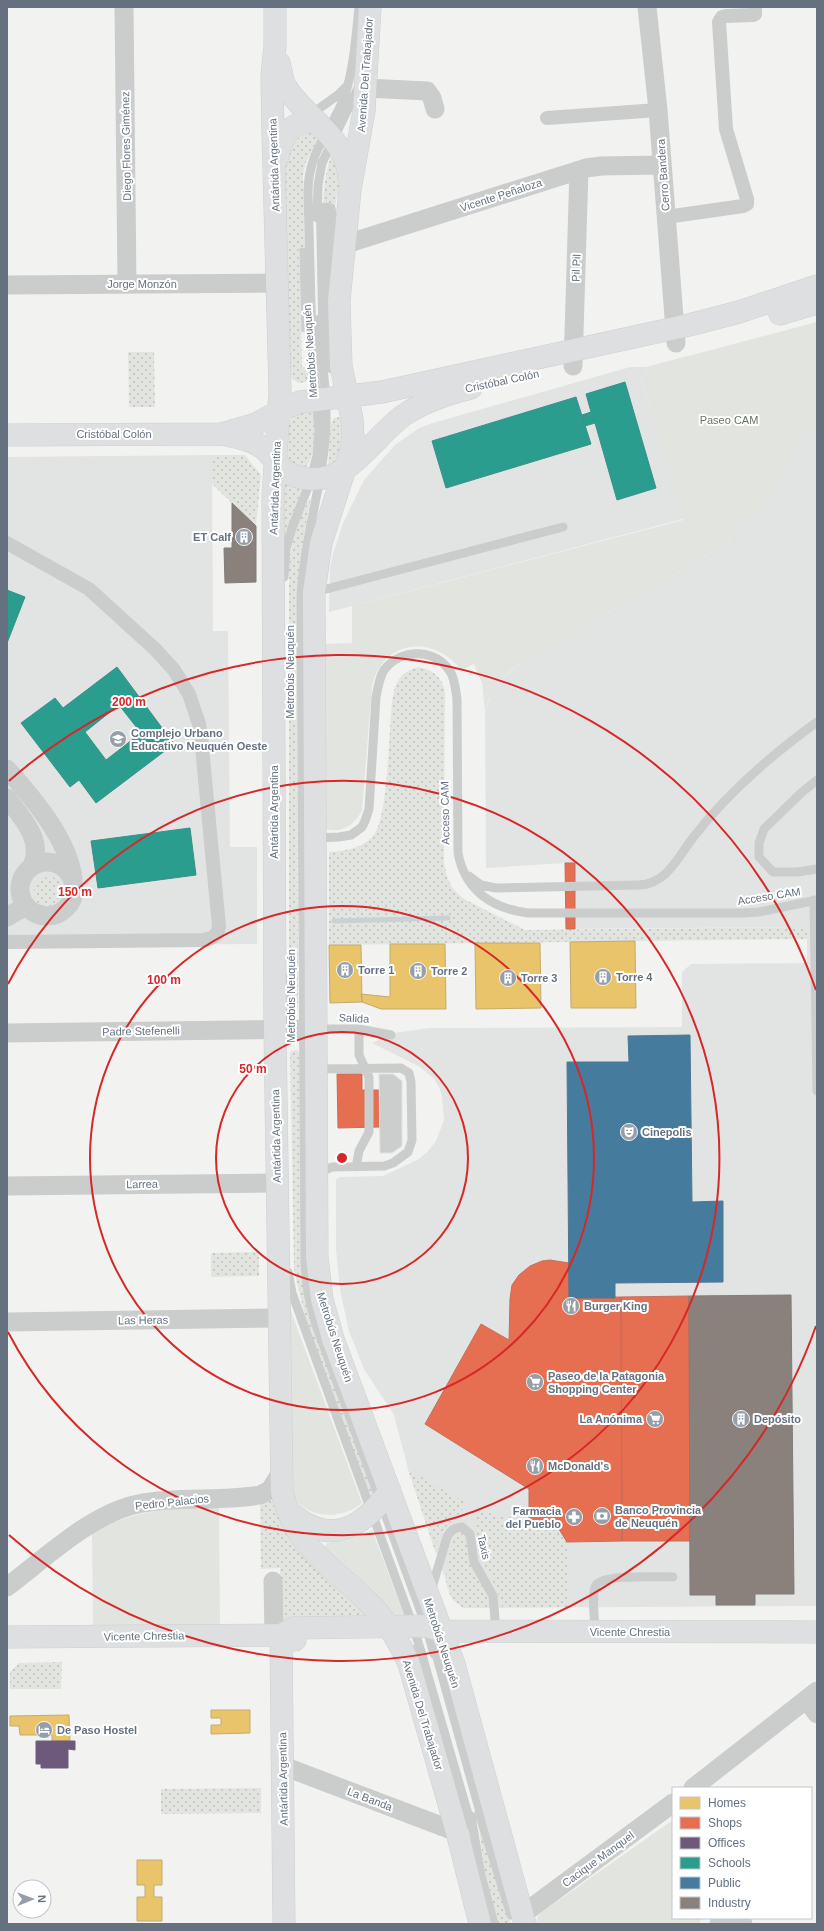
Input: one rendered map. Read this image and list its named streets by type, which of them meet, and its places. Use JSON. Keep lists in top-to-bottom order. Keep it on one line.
{"streets":{"main road":["Avenida Del Trabajador","Antártida Argentina","Cristóbal Colón","Vicente Chrestia"],"street":["Diego Flores Giménez","Cerro Bandera","Vicente Peñaloza","Pil Pil","Jorge Monzón","Padre Stefenelli","Larrea","Las Heras","Pedro Palacios","La Banda","Cacique Manquel"],"lane":["Metrobús Neuquén","Acceso CAM","Salida","Taxis"]},"crossings":[["Avenida Del Trabajador","Antártida Argentina"],["Avenida Del Trabajador","Metrobús Neuquén"],["Avenida Del Trabajador","Pedro Palacios"],["Avenida Del Trabajador","Taxis"],["Avenida Del Trabajador","Vicente Chrestia"],["Avenida Del Trabajador","La Banda"],["Avenida Del Trabajador","Cacique Manquel"],["Diego Flores Giménez","Jorge Monzón"],["Antártida Argentina","Jorge Monzón"],["Antártida Argentina","Metrobús Neuquén"],["Antártida Argentina","Cristóbal Colón"],["Antártida Argentina","Acceso CAM"],["Antártida Argentina","Salida"],["Antártida Argentina","Padre Stefenelli"],["Antártida Argentina","Larrea"],["Antártida Argentina","Las Heras"],["Antártida Argentina","Pedro Palacios"],["Antártida Argentina","Vicente Chrestia"],["Antártida Argentina","La Banda"],["Cerro Bandera","Vicente Peñaloza"],["Cerro Bandera","Cristóbal Colón"],["Vicente Peñaloza","Pil Pil"],["Pil Pil","Cristóbal Colón"],["Metrobús Neuquén","Cristóbal Colón"],["Metrobús Neuquén","Salida"],["Metrobús Neuquén","Padre Stefenelli"],["Metrobús Neuquén","Larrea"],["Metrobús Neuquén","Vicente Chrestia"],["Salida","Padre Stefenelli"],["Taxis","Vicente Chrestia"]],"parks":["Paseo CAM"],"places":{"building":["ET Calf","Torre 1","Torre 2","Torre 4","Torre 3","Depósito"],"school or university":["Complejo Urbano Educativo Neuquén Oeste"],"theatre":["Cinepolis"],"restaurant":["Burger King","McDonald's"],"supermarket":["Paseo de la Patagonia Shopping Center","La Anónima"],"bank":["Banco Provincia de Neuquén"],"pharmacy":["Farmacia del Pueblo"],"hotel":["De Paso Hostel"]},"legend":["Homes","Shops","Offices","Schools","Public","Industry"],"north":"right","rings":["200 m","150 m","100 m","50 m"]}
